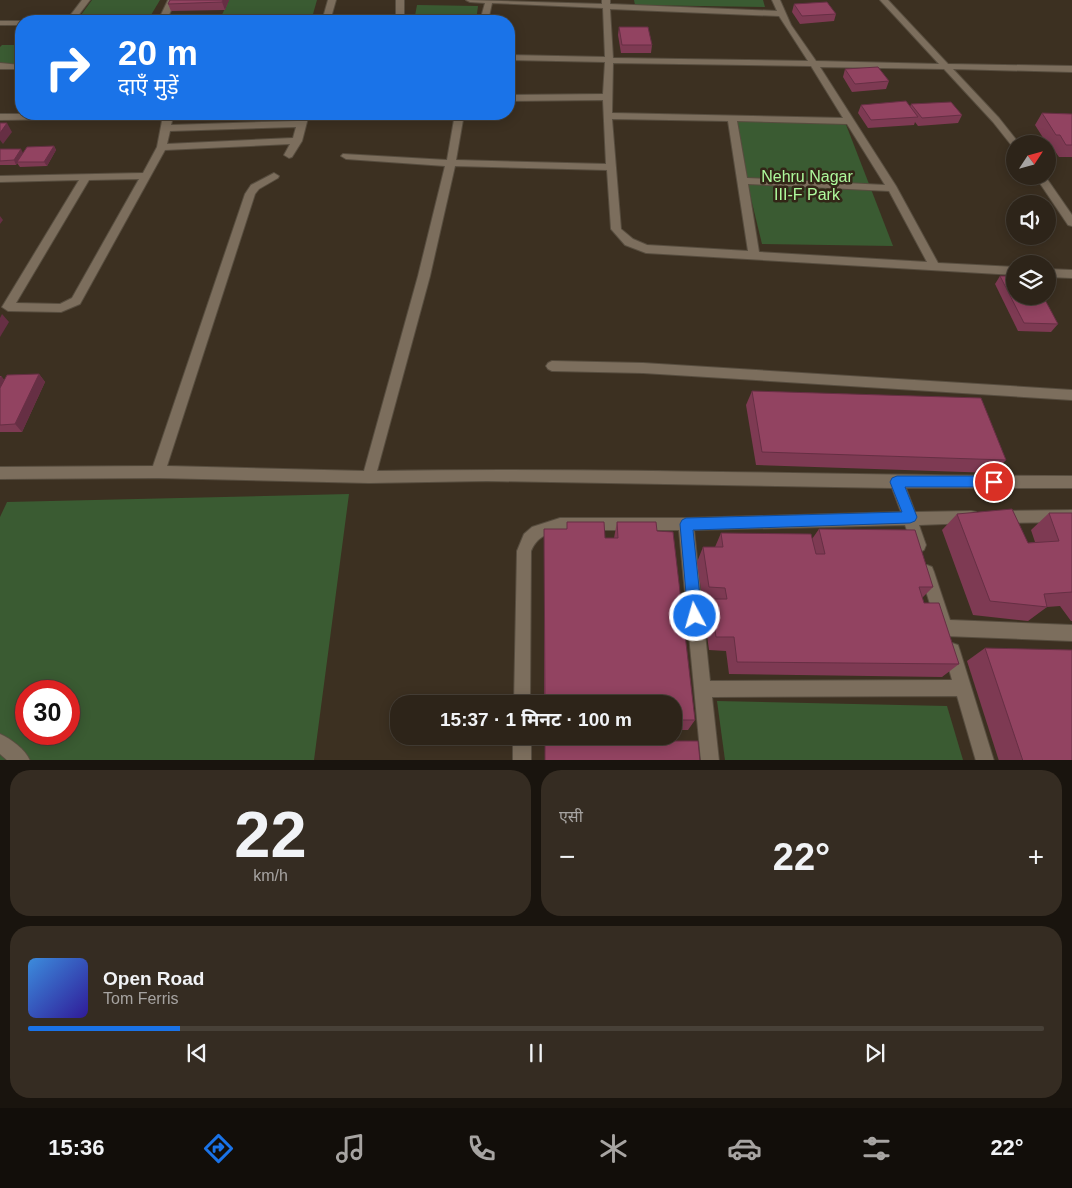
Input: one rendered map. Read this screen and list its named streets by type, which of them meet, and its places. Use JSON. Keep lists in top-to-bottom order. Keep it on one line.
{"parks":["Nehru Nagar III-F Park"],"north":"top right","page":{"turn":["20 m","दाएँ मुड़ें"],"limit":"30","trip":"15:37 · 1 मिनट · 100 m","tile":[["22","km/h"],"एसी"],"heat":["−","22°","+"],"song":["Open Road","Tom Ferris"],"tabs":["15:36","22°"]}}
